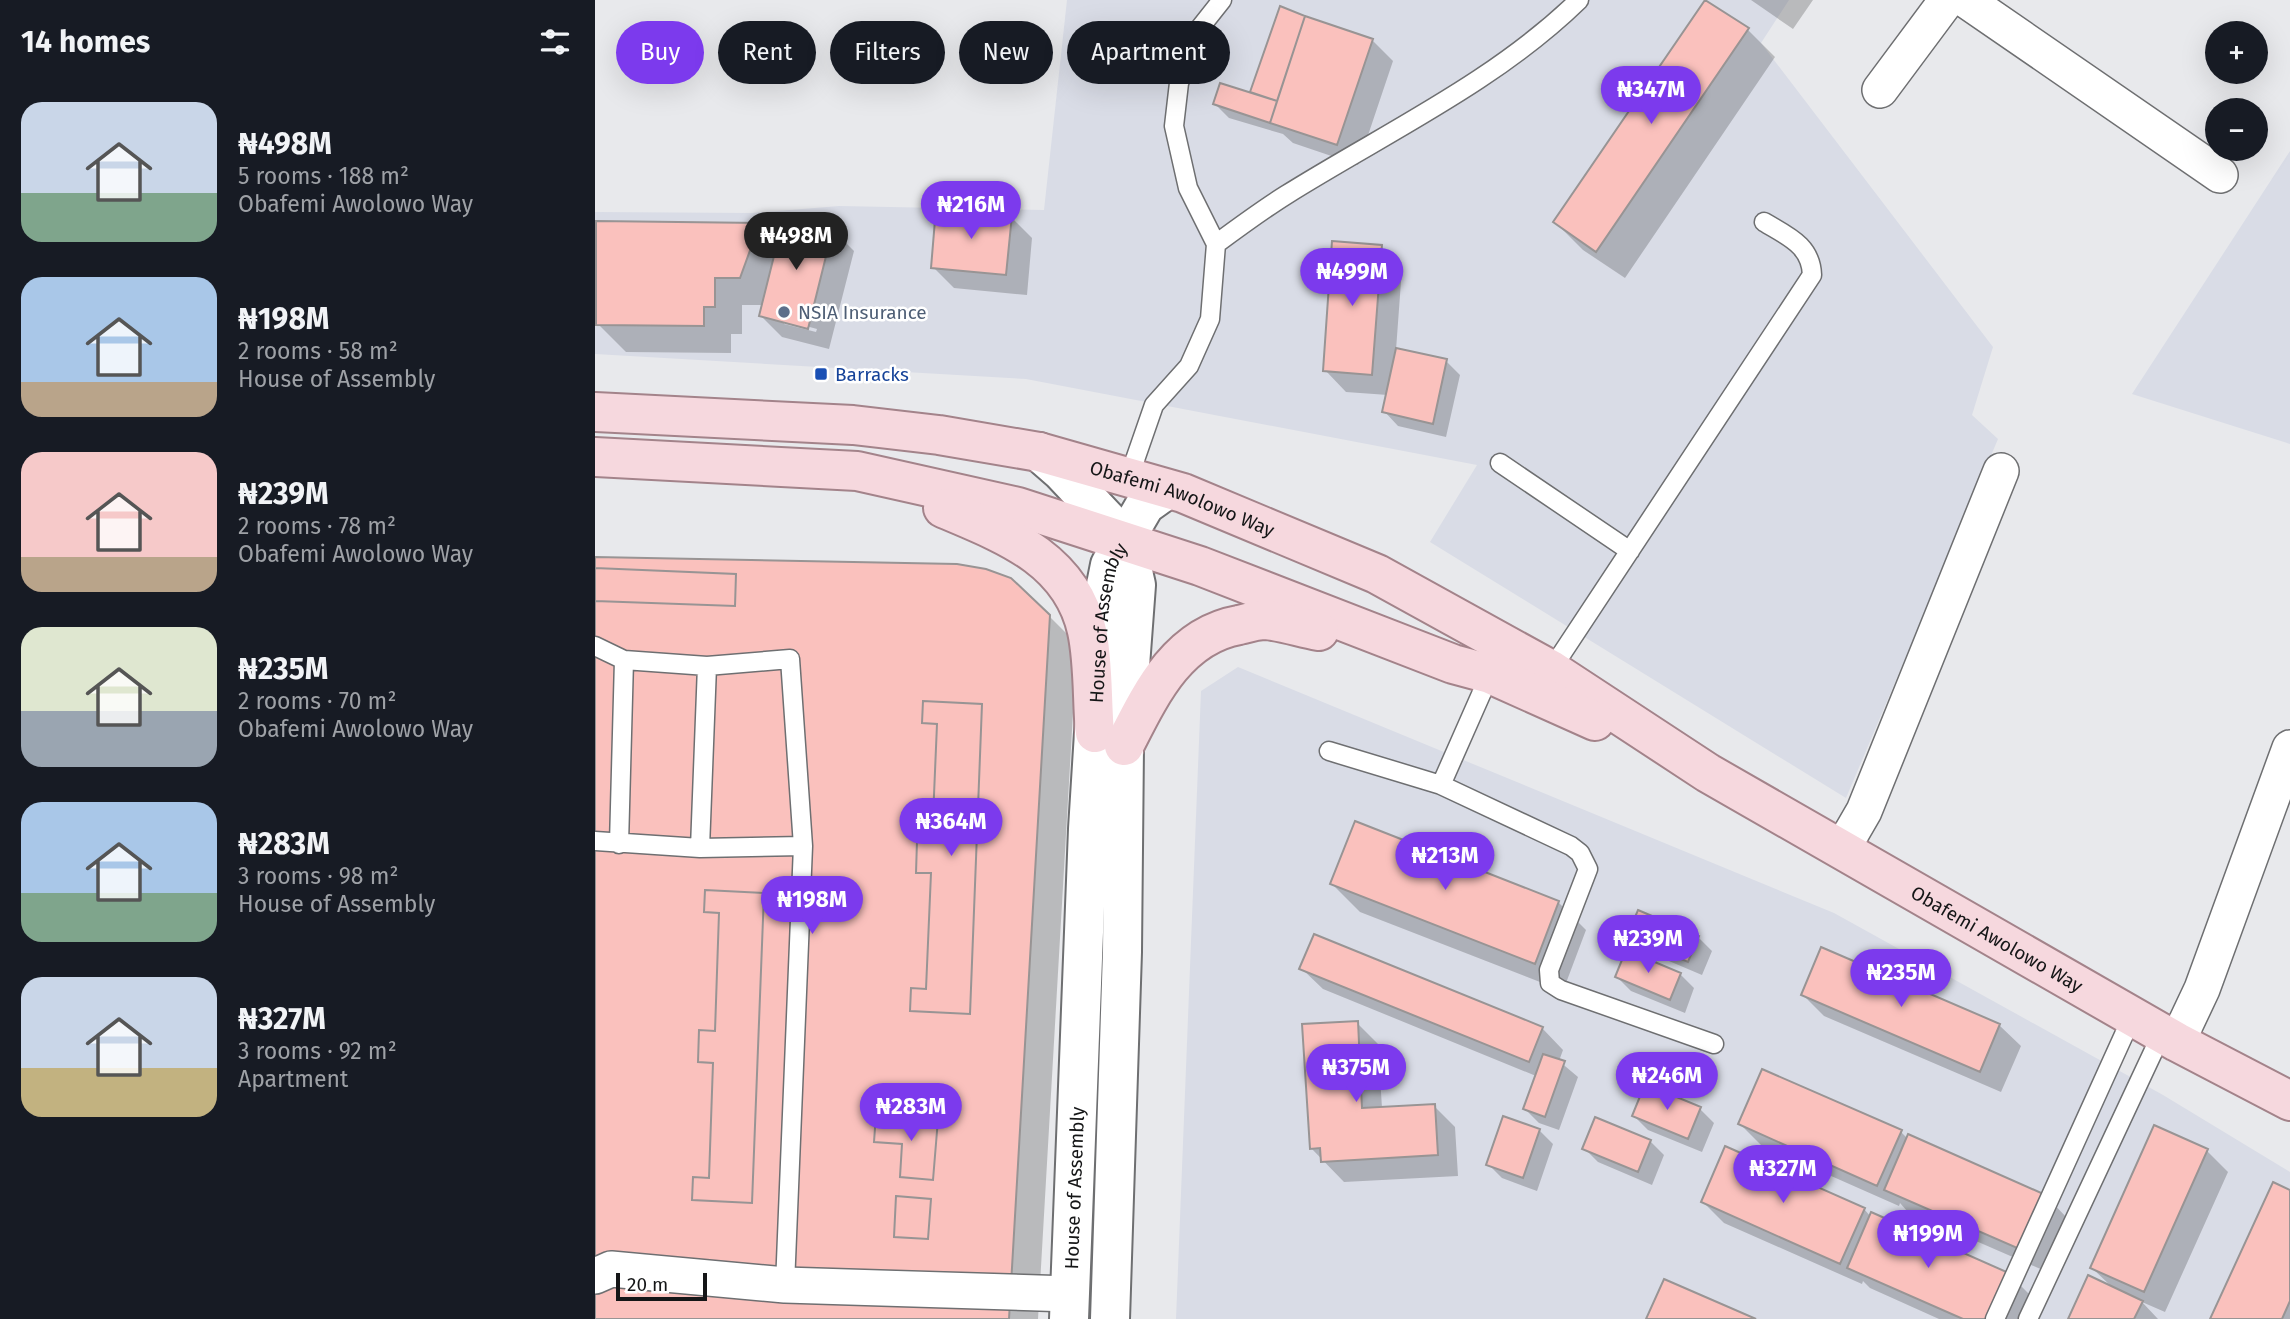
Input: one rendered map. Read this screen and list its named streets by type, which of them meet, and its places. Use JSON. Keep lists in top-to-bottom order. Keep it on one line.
{"streets":{"main road":["Obafemi Awolowo Way"],"street":["House of Assembly"]},"crossings":[["Obafemi Awolowo Way","House of Assembly"]],"places":{"other":["NSIA Insurance"],"transit":["Barracks"]},"scale_bar":"20 m","page":{"heading":"14 homes","map_buttons":["+","−"],"chip":["Buy","Rent","Filters","New","Apartment"],"price":["₦347M","₦216M","₦498M","₦499M","₦364M","₦213M","₦198M","₦239M","₦235M","₦375M","₦246M","₦283M","₦327M","₦199M"],"list":[{"name":"₦498M","note":"5 rooms · 188 m² · Obafemi Awolowo Way"},{"name":"₦198M","note":"2 rooms · 58 m² · House of Assembly"},{"name":"₦239M","note":"2 rooms · 78 m² · Obafemi Awolowo Way"},{"name":"₦235M","note":"2 rooms · 70 m² · Obafemi Awolowo Way"},{"name":"₦283M","note":"3 rooms · 98 m² · House of Assembly"},{"name":"₦327M","note":"3 rooms · 92 m² · Apartment"}],"scale":"20 m"}}
